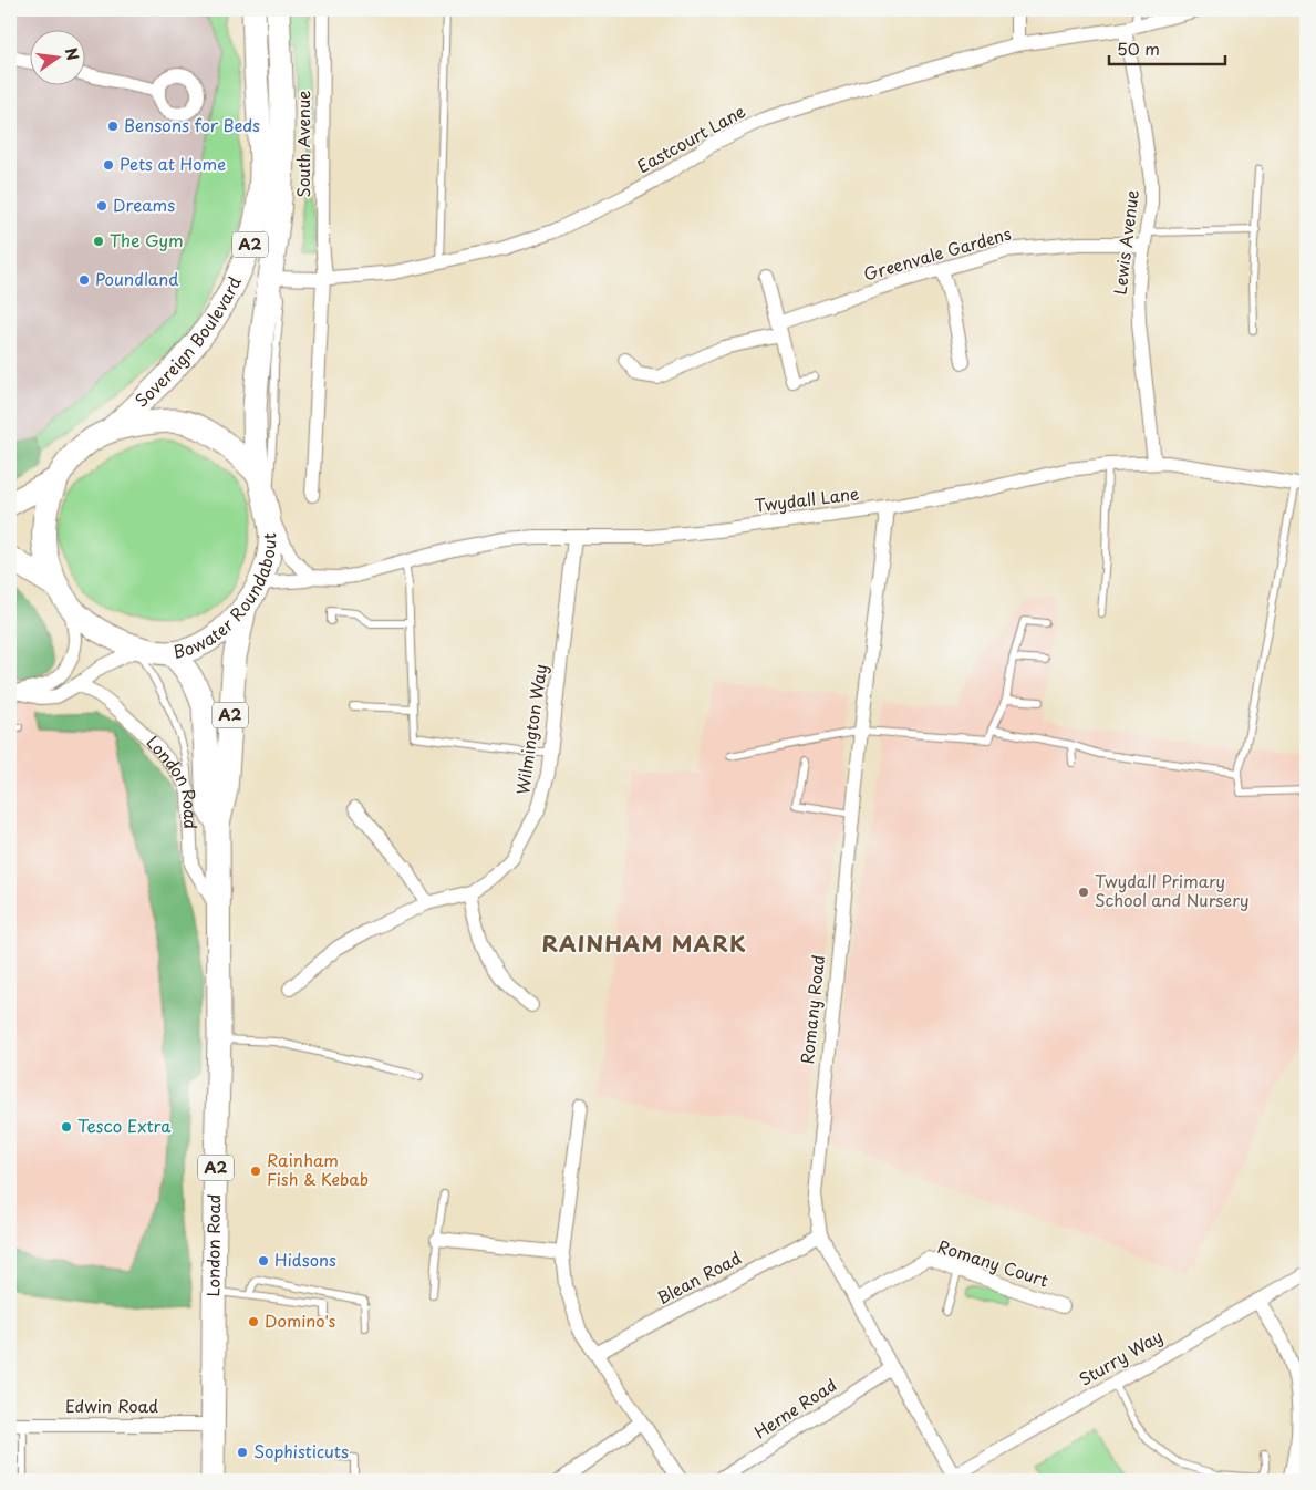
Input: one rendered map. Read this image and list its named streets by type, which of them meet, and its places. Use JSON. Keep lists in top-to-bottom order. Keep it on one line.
{"streets":{"main road":["A2","Sovereign Boulevard","Bowater Roundabout","London Road"],"street":["Eastcourt Lane","South Avenue","Lewis Avenue","Greenvale Gardens","Twydall Lane","Wilmington Way","Romany Road","Romany Court","Blean Road","Sturry Way","Edwin Road","Herne Road"]},"crossings":[["Eastcourt Lane","South Avenue"],["Eastcourt Lane","Lewis Avenue"],["Eastcourt Lane","Sovereign Boulevard"],["Lewis Avenue","Greenvale Gardens"],["Lewis Avenue","Twydall Lane"],["Sovereign Boulevard","Bowater Roundabout"],["Twydall Lane","Bowater Roundabout"],["Twydall Lane","Wilmington Way"],["Twydall Lane","Romany Road"],["Bowater Roundabout","London Road"],["London Road","Edwin Road"],["Romany Road","Romany Court"],["Romany Road","Blean Road"],["Romany Road","Sturry Way"],["Romany Road","Herne Road"]],"districts":["RAINHAM MARK"],"places":["Bensons for Beds","Pets at Home","Dreams","The Gym","Poundland","Twydall Primary School and Nursery","Tesco Extra","Rainham Fish & Kebab","Hidsons","Domino's","Sophisticuts"],"scale_bar":"50 m","north":"right"}
